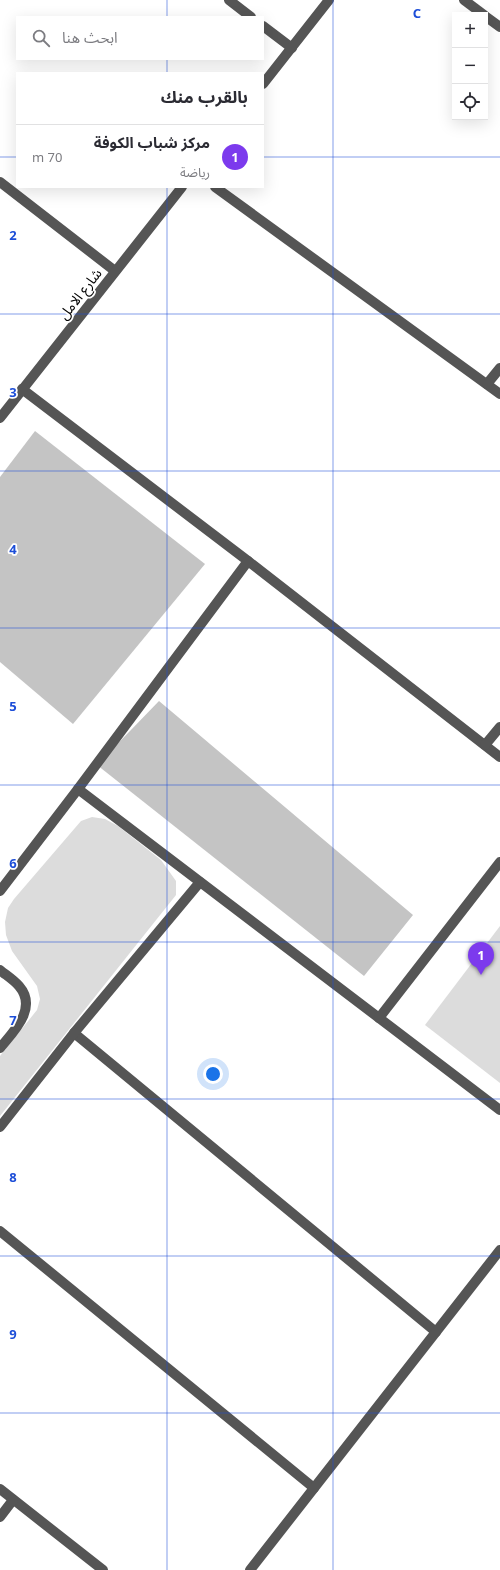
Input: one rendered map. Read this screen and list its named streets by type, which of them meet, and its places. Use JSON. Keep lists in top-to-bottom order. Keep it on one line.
{"streets":{"street":["شارع الامل"]},"page":{"map_buttons":["+","−"],"search":"ابحث هنا","heading":"بالقرب منك","list":[{"mark":"1","name":"مركز شباب الكوفة","note":"رياضة","value":"70 m"}],"pins":"1"},"grid":{"columns":["C"],"rows":["2","3","4","5","6","7","8","9"]}}
